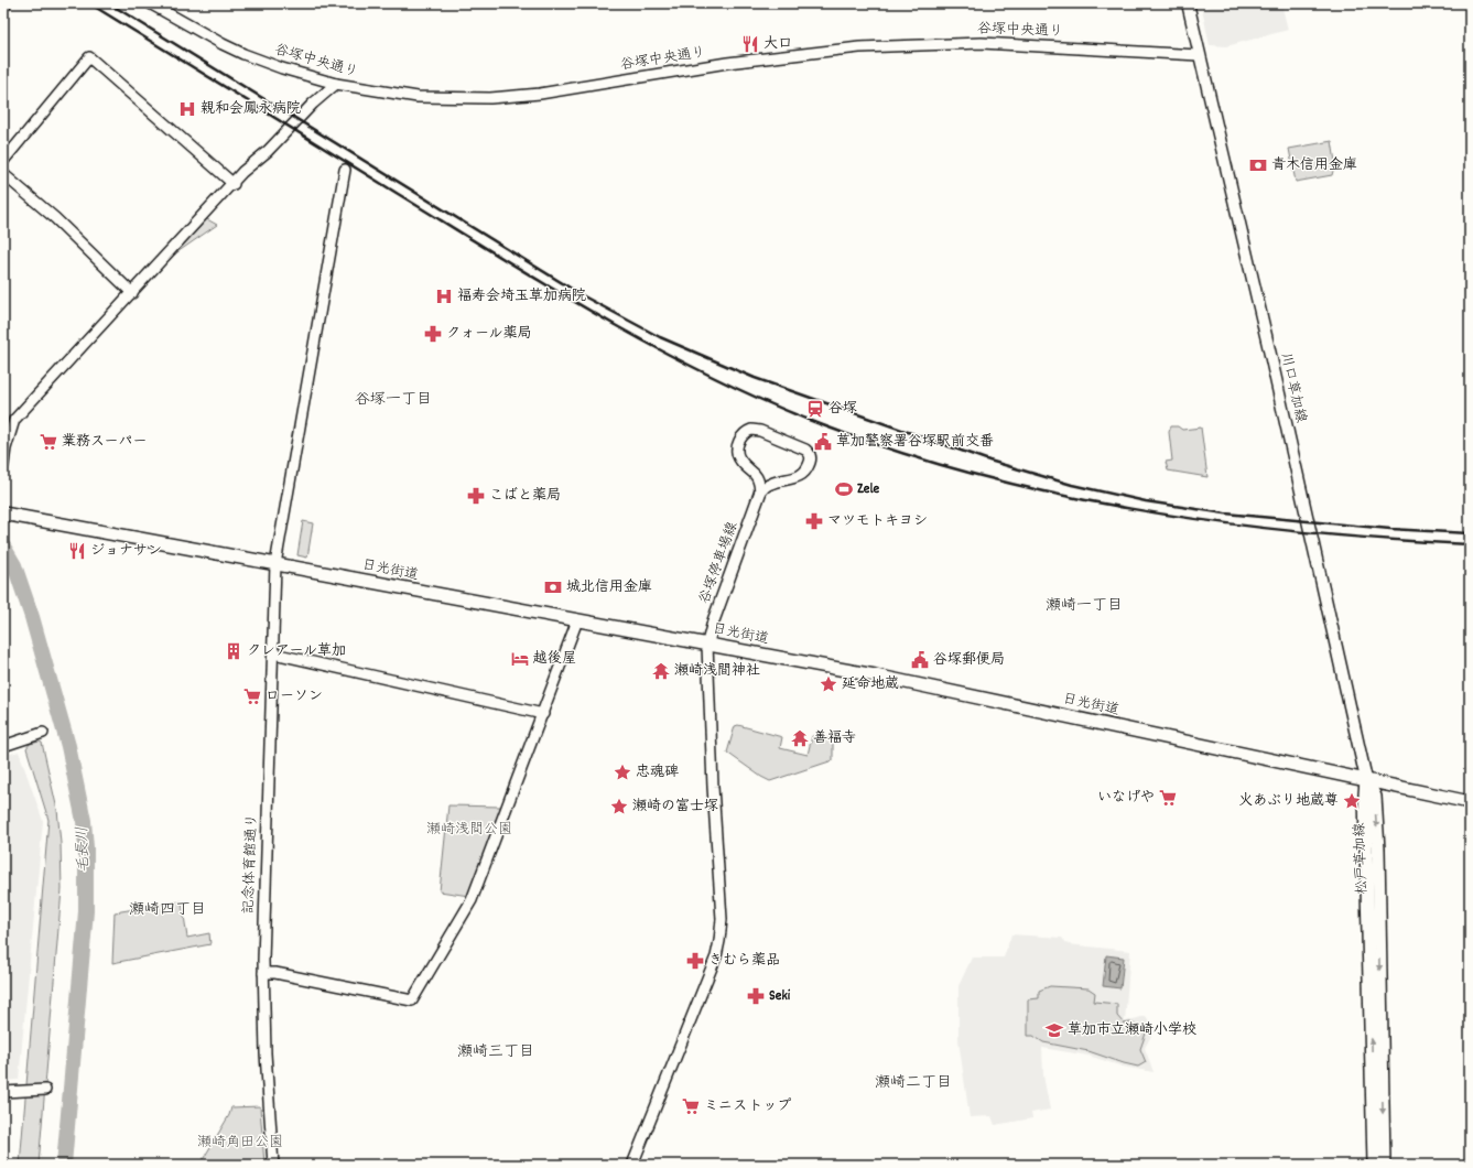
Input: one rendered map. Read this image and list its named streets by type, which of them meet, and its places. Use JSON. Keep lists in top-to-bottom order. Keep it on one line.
{"streets":{"main road":["川口草加線","谷塚停車場線","日光街道","松戸草加線"],"street":["谷塚中央通り","記念体育館通り"]},"crossings":[["谷塚中央通り","川口草加線"],["川口草加線","日光街道"],["川口草加線","松戸草加線"],["谷塚停車場線","日光街道"],["日光街道","松戸草加線"],["日光街道","記念体育館通り"]],"districts":["谷塚一丁目","瀬崎一丁目","瀬崎四丁目","瀬崎三丁目","瀬崎二丁目"],"water":["毛長川"],"parks":["瀬崎浅間公園","瀬崎角田公園"],"places":{"restaurant":["大口","ジョナサン"],"hospital":["親和会鳳永病院","福寿会埼玉草加病院"],"bank":["青木信用金庫","城北信用金庫"],"pharmacy":["クォール薬局","こばと薬局","マツモトキヨシ","きむら薬品","Seki"],"station":["谷塚"],"supermarket":["業務スーパー","ローソン","いなげや","ミニストップ"],"public building":["草加警察署谷塚駅前交番","谷塚郵便局"],"sports":["Zele"],"building":["クレアール草加"],"hotel":["越後屋"],"temple":["瀬崎浅間神社","善福寺"],"place":["延命地蔵","忠魂碑","火あぶり地蔵尊","瀬崎の富士塚"],"school or university":["草加市立瀬崎小学校"]}}
